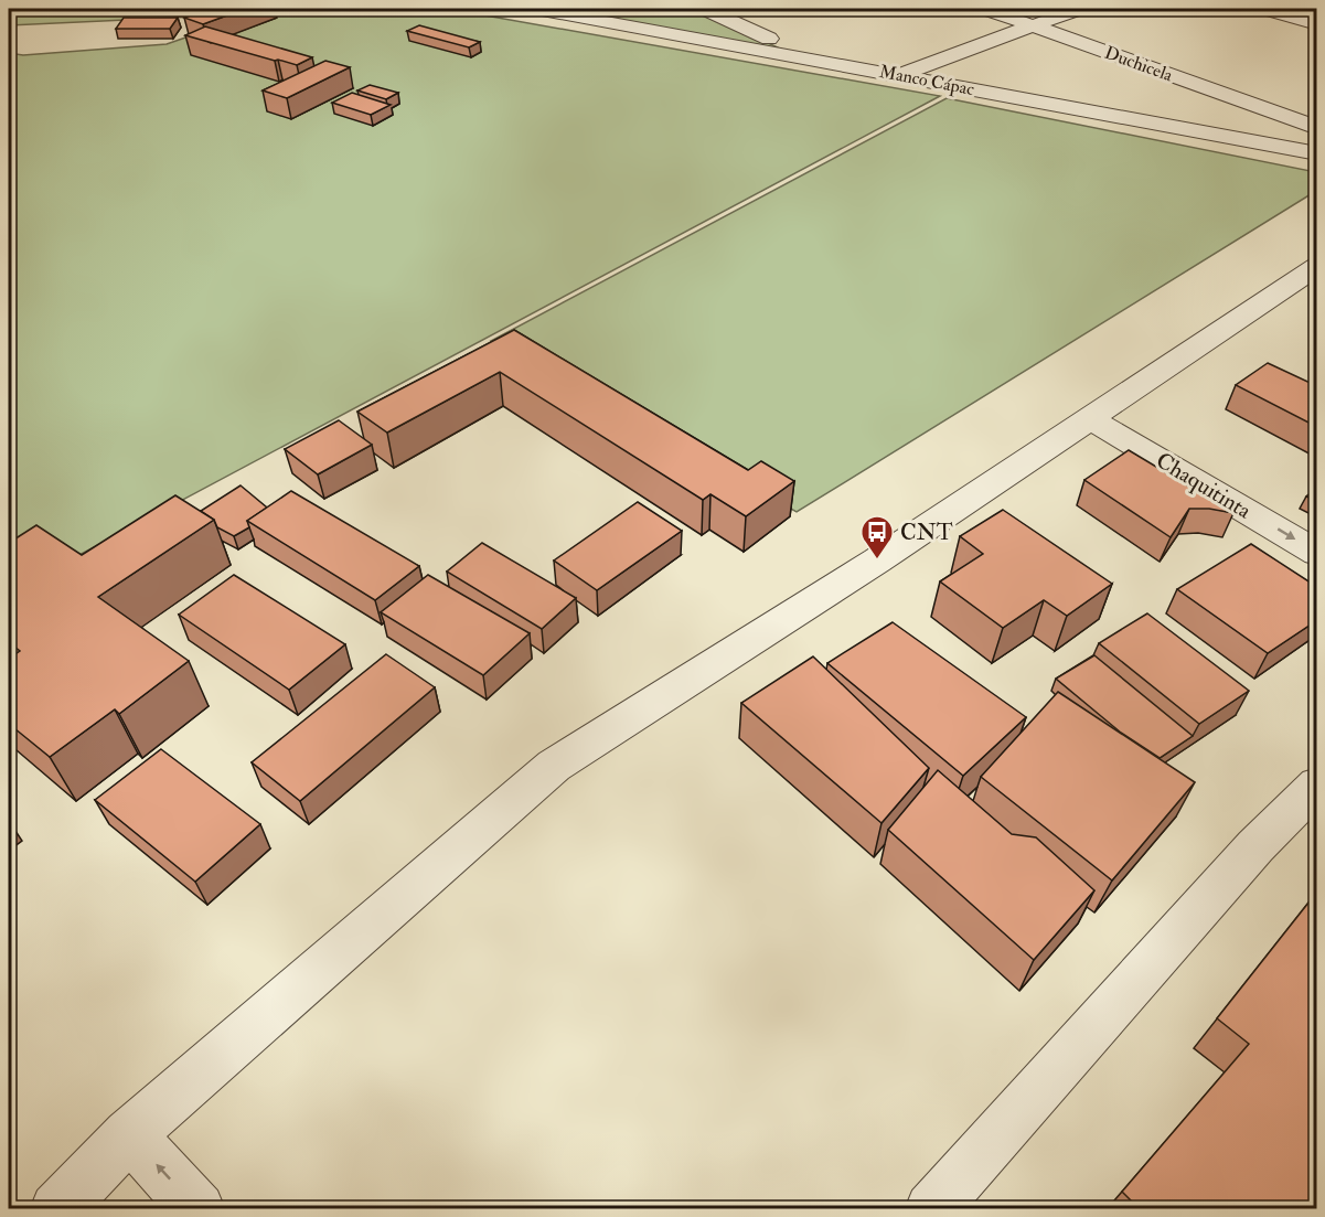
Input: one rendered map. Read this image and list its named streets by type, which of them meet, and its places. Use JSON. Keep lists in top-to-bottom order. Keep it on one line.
{"streets":{"street":["Duchicela","Manco Cápac","Chaquitinta"]},"one_way":["Chaquitinta"],"places":{"bus stop":["CNT"]}}
